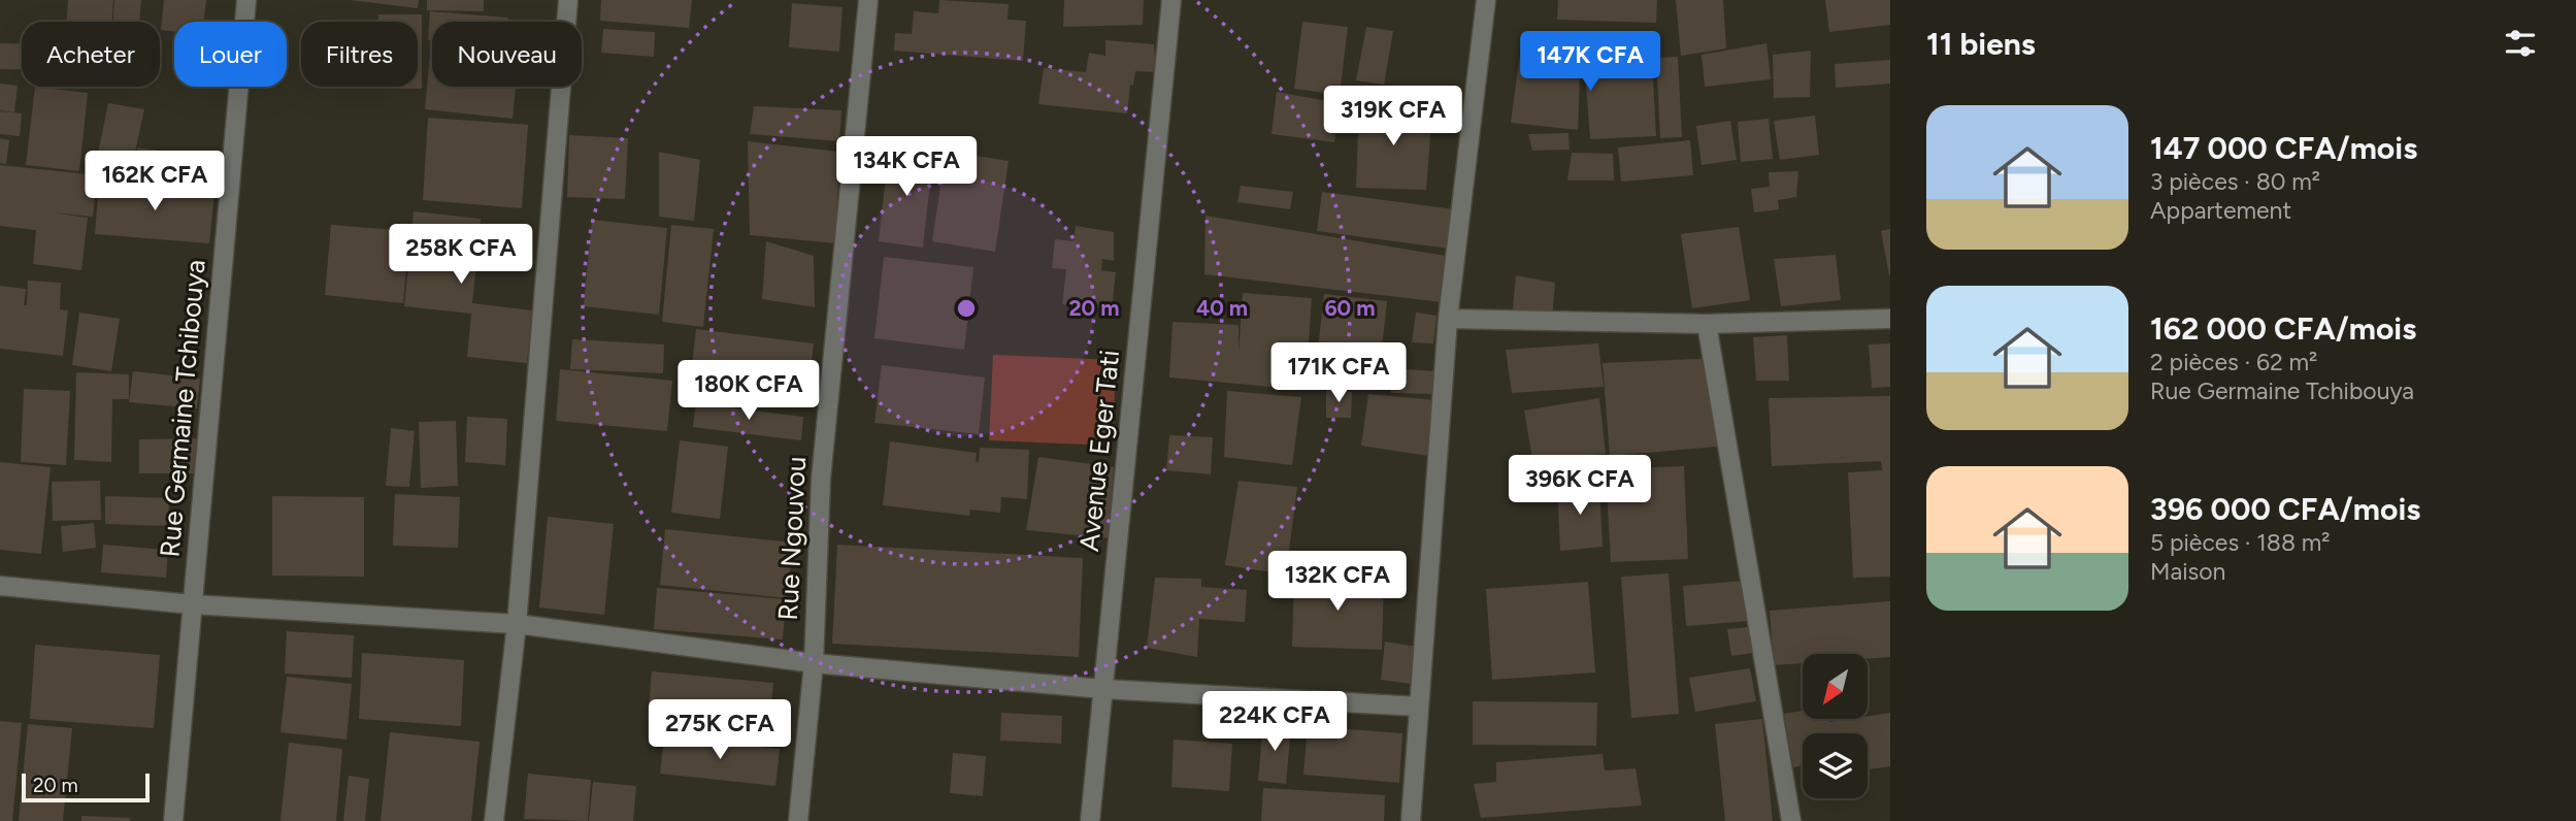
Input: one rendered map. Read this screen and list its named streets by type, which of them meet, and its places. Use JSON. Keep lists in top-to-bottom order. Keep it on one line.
{"streets":{"street":["Rue Germaine Tchibouya","Avenue Eger Tati","Rue Ngouvou"]},"scale_bar":"20 m","north":"bottom left","page":{"heading":"11 biens","chip":["Acheter","Louer","Filtres","Nouveau"],"price":["147K CFA","319K CFA","134K CFA","162K CFA","258K CFA","171K CFA","180K CFA","396K CFA","132K CFA","224K CFA","275K CFA"],"list":[{"name":"147 000 CFA/mois","note":"3 pièces · 80 m² · Appartement"},{"name":"162 000 CFA/mois","note":"2 pièces · 62 m² · Rue Germaine Tchibouya"},{"name":"396 000 CFA/mois","note":"5 pièces · 188 m² · Maison"}],"scale":"20 m"},"rings":["20 m","40 m","60 m"]}
